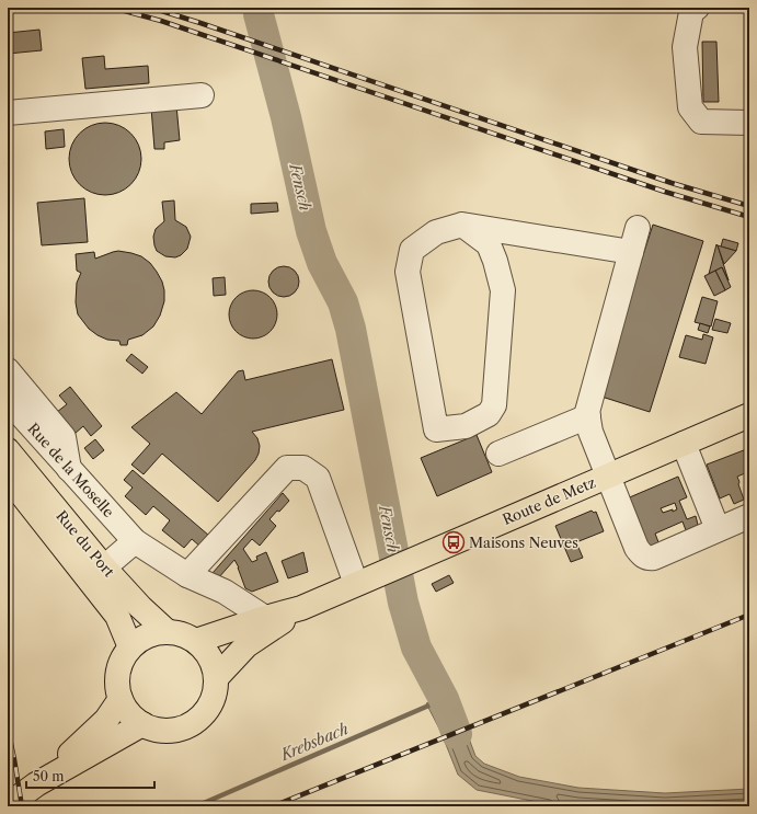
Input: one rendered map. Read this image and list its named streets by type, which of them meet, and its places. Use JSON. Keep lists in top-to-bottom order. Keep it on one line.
{"streets":{"main road":["Route de Metz","Rue du Port"],"street":["Rue de la Moselle"]},"crossings":[["Rue de la Moselle","Route de Metz"],["Route de Metz","Rue du Port"]],"water":["Fensch","Krebsbach"],"places":{"bus stop":["Maisons Neuves"]},"scale_bar":"50 m"}
